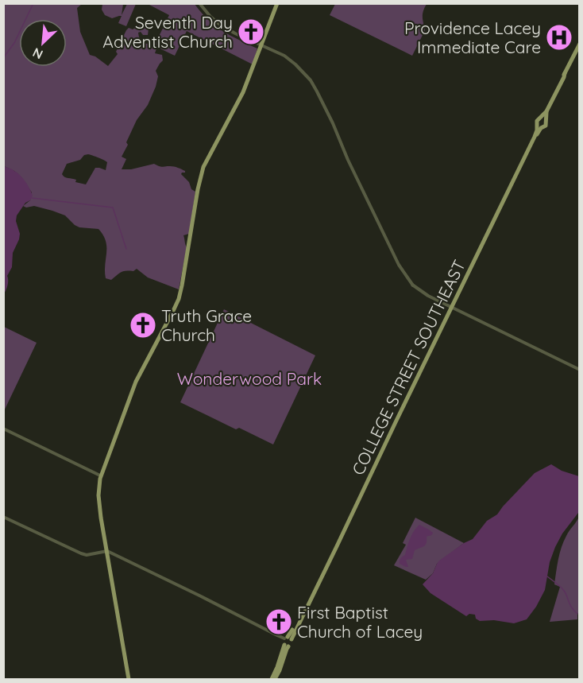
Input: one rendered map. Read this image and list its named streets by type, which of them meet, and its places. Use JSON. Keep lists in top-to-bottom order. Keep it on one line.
{"streets":{"main road":["COLLEGE STREET SOUTHEAST"]},"parks":["Wonderwood Park"],"places":{"church":["Seventh Day Adventist Church","Truth Grace Church","First Baptist Church of Lacey"],"hospital":["Providence Lacey Immediate Care"]},"north":"bottom left"}
